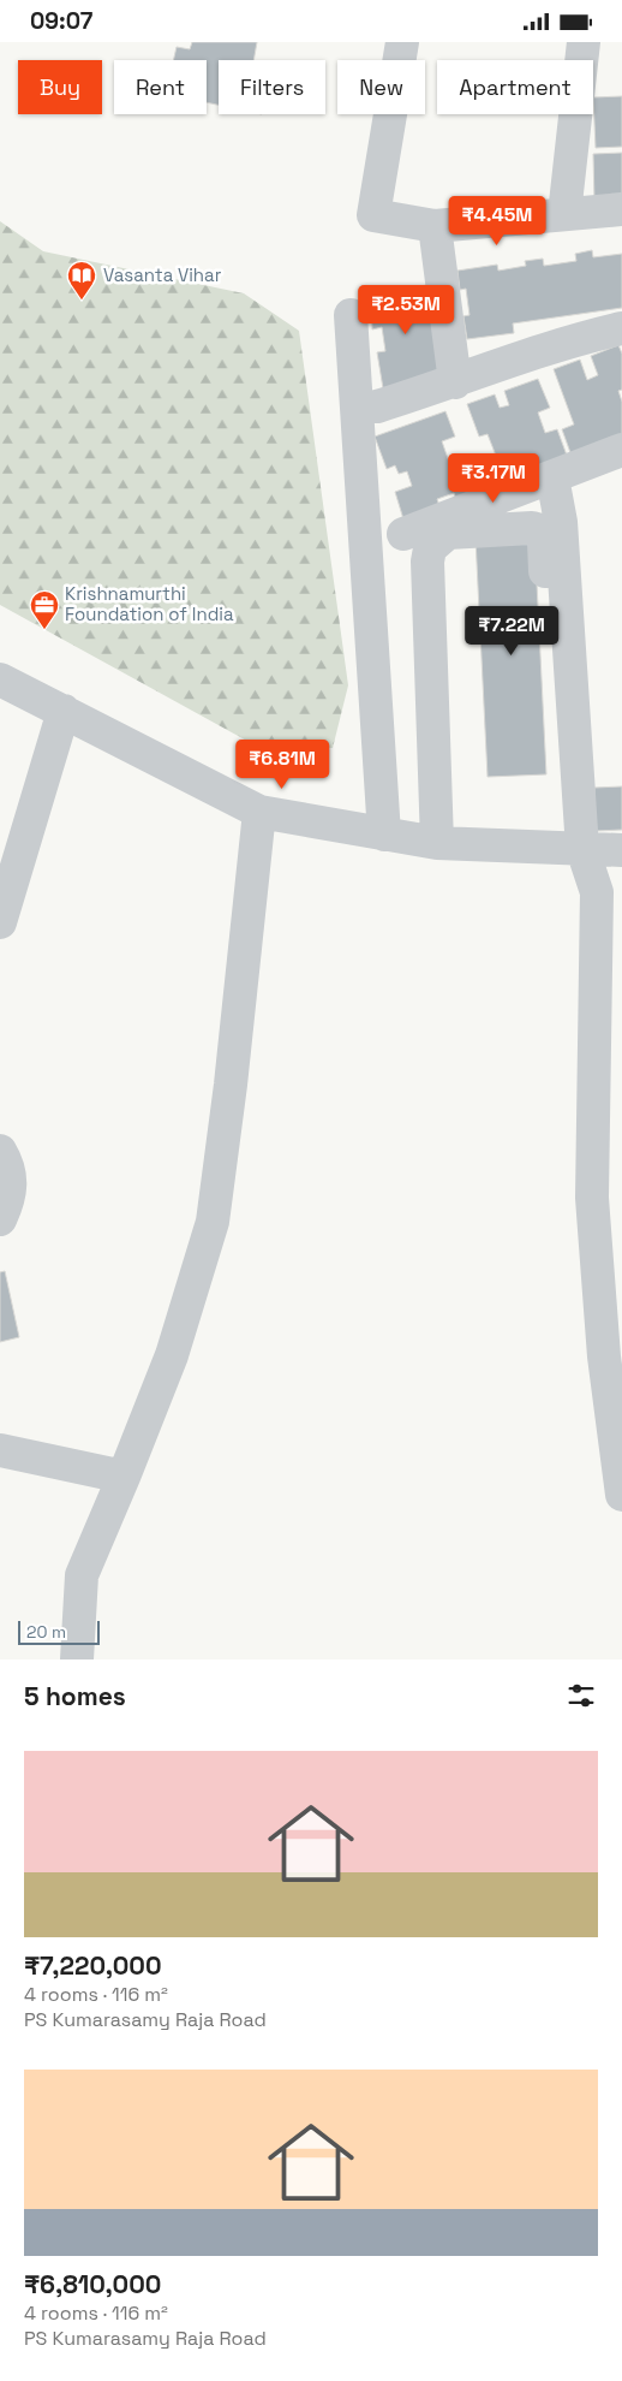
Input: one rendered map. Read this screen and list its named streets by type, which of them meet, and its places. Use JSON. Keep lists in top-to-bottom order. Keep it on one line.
{"places":{"library":["Vasanta Vihar"],"office":["Krishnamurthi Foundation of India"]},"scale_bar":"20 m","page":{"status":"09:07","chip":["Buy","Rent","Filters","New","Apartment"],"price":["₹4.45M","₹2.53M","₹3.17M","₹7.22M","₹6.81M"],"scale":"20 m","heading":"5 homes","list":[{"name":"₹7,220,000","note":"4 rooms · 116 m² · PS Kumarasamy Raja Road"},{"name":"₹6,810,000","note":"4 rooms · 116 m² · PS Kumarasamy Raja Road"}]}}
